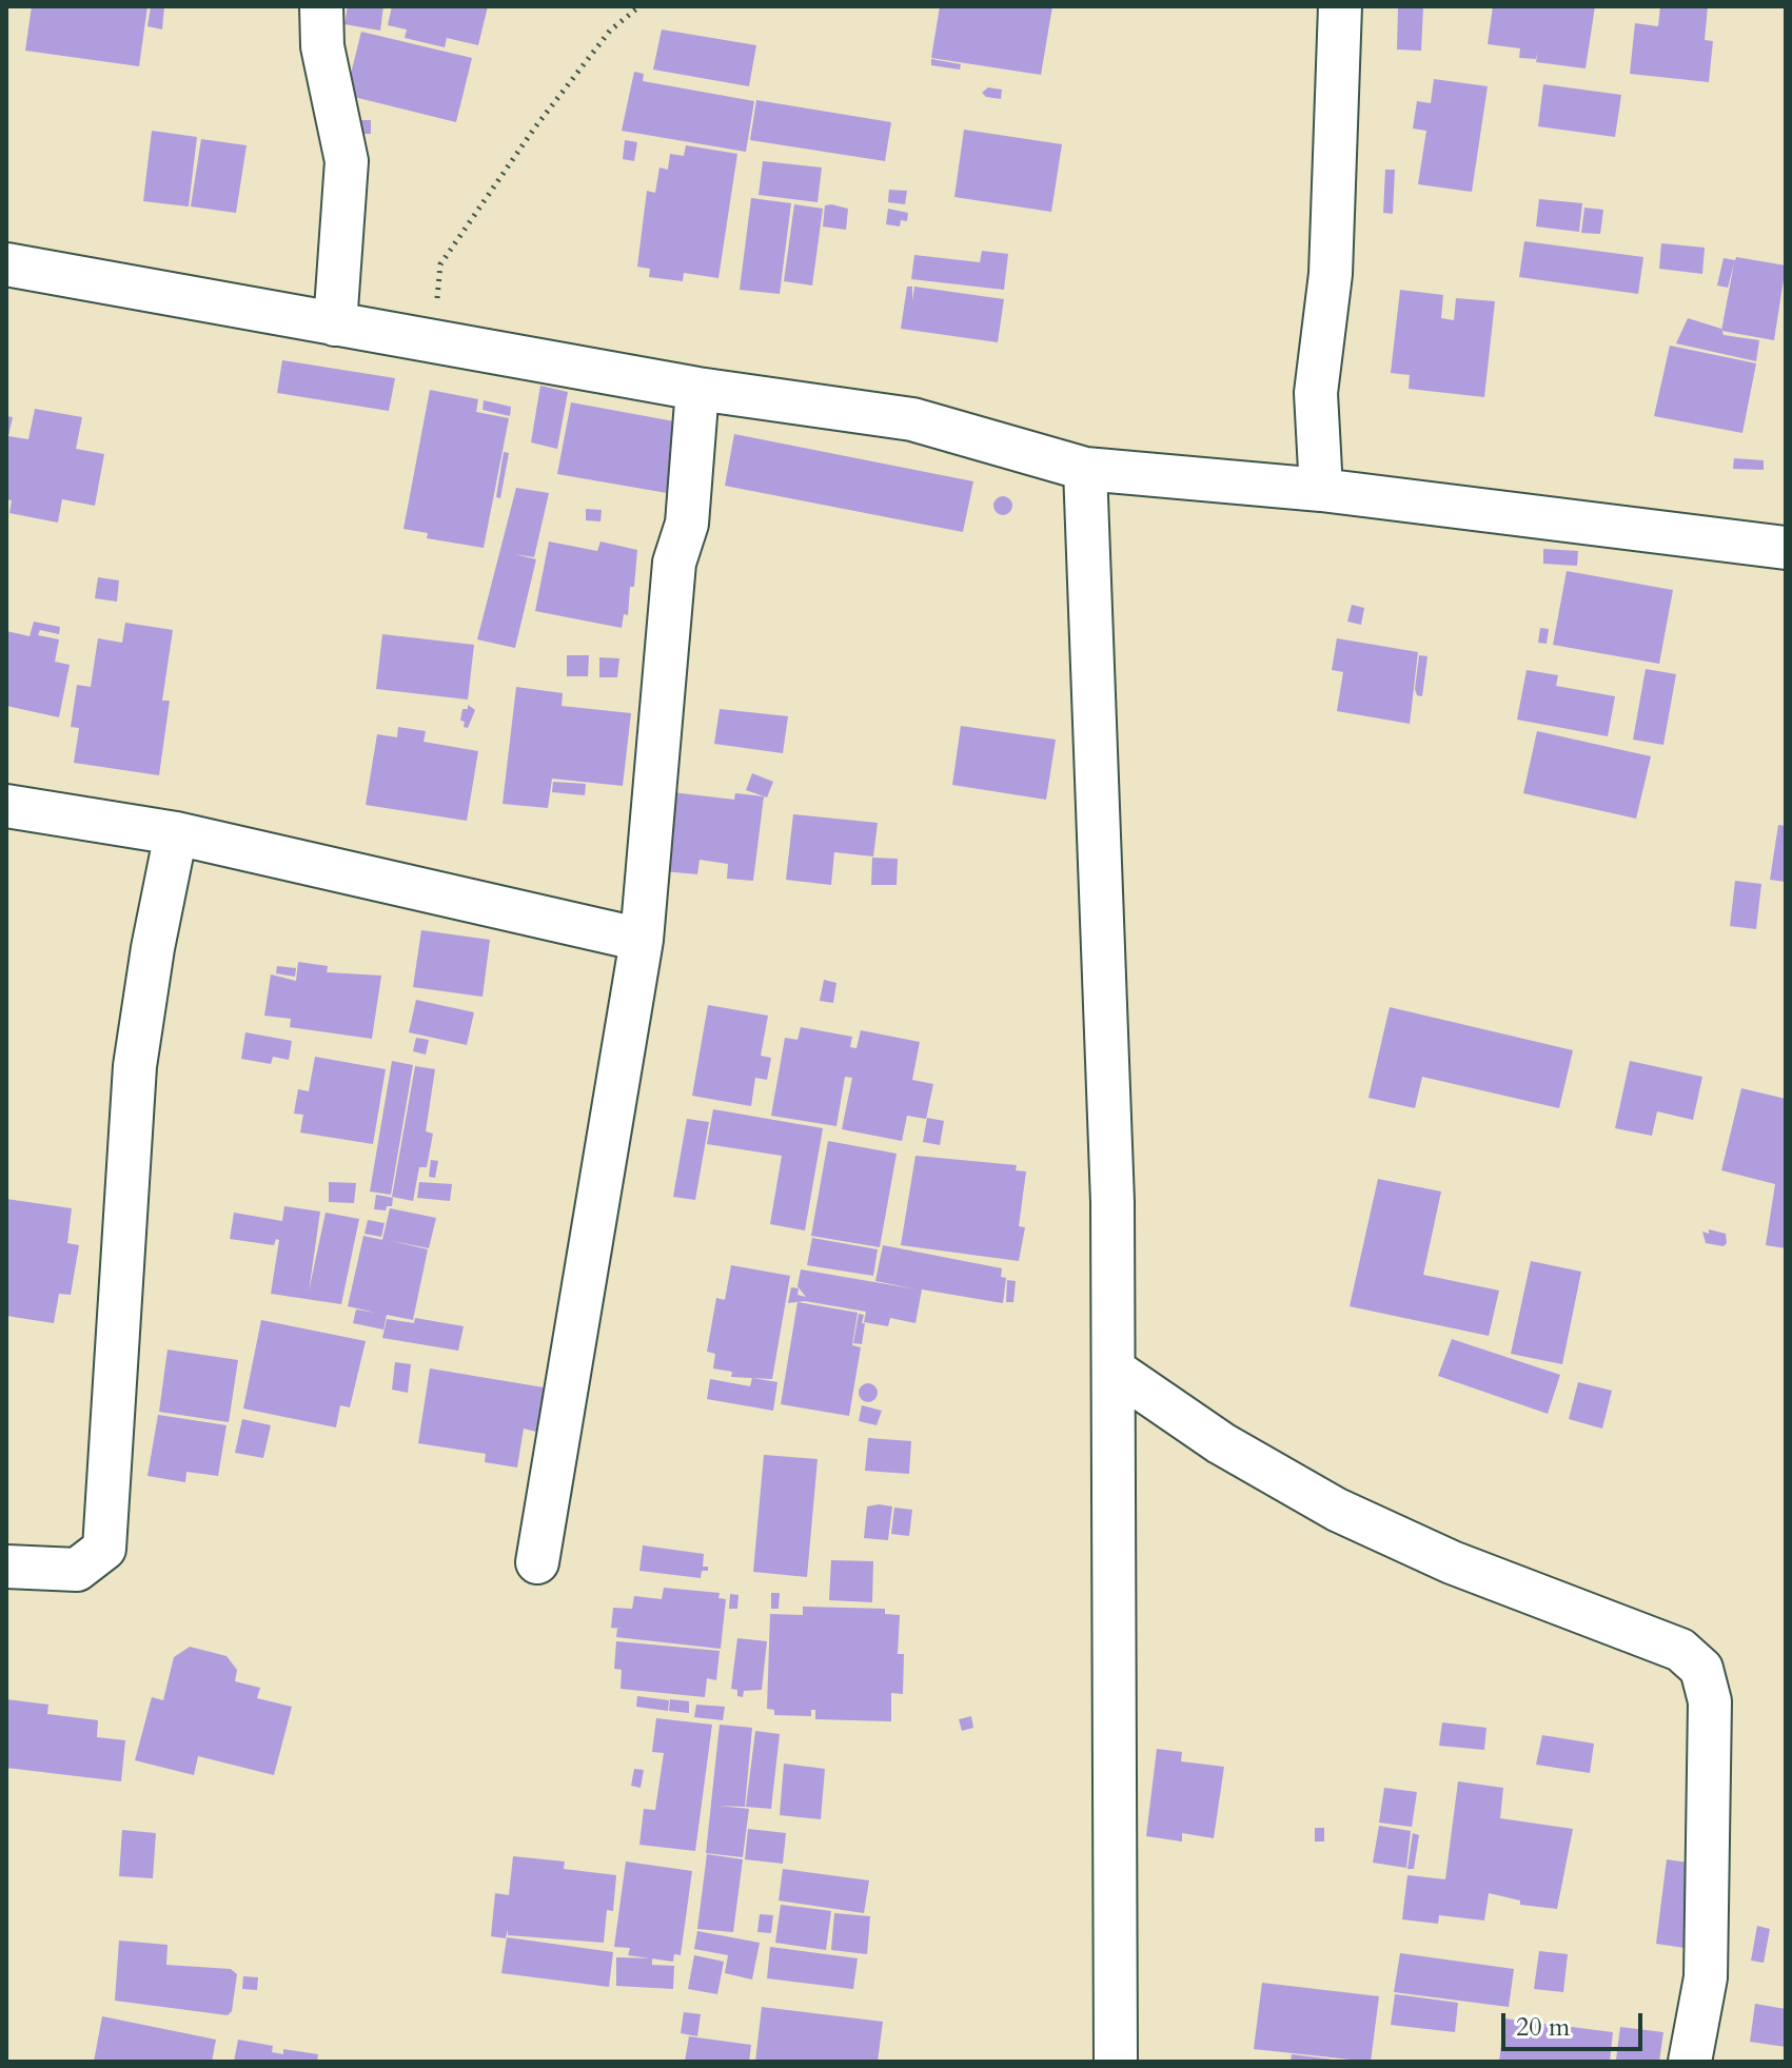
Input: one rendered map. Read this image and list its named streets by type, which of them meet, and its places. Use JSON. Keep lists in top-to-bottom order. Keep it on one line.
{"scale_bar":"20 m"}
